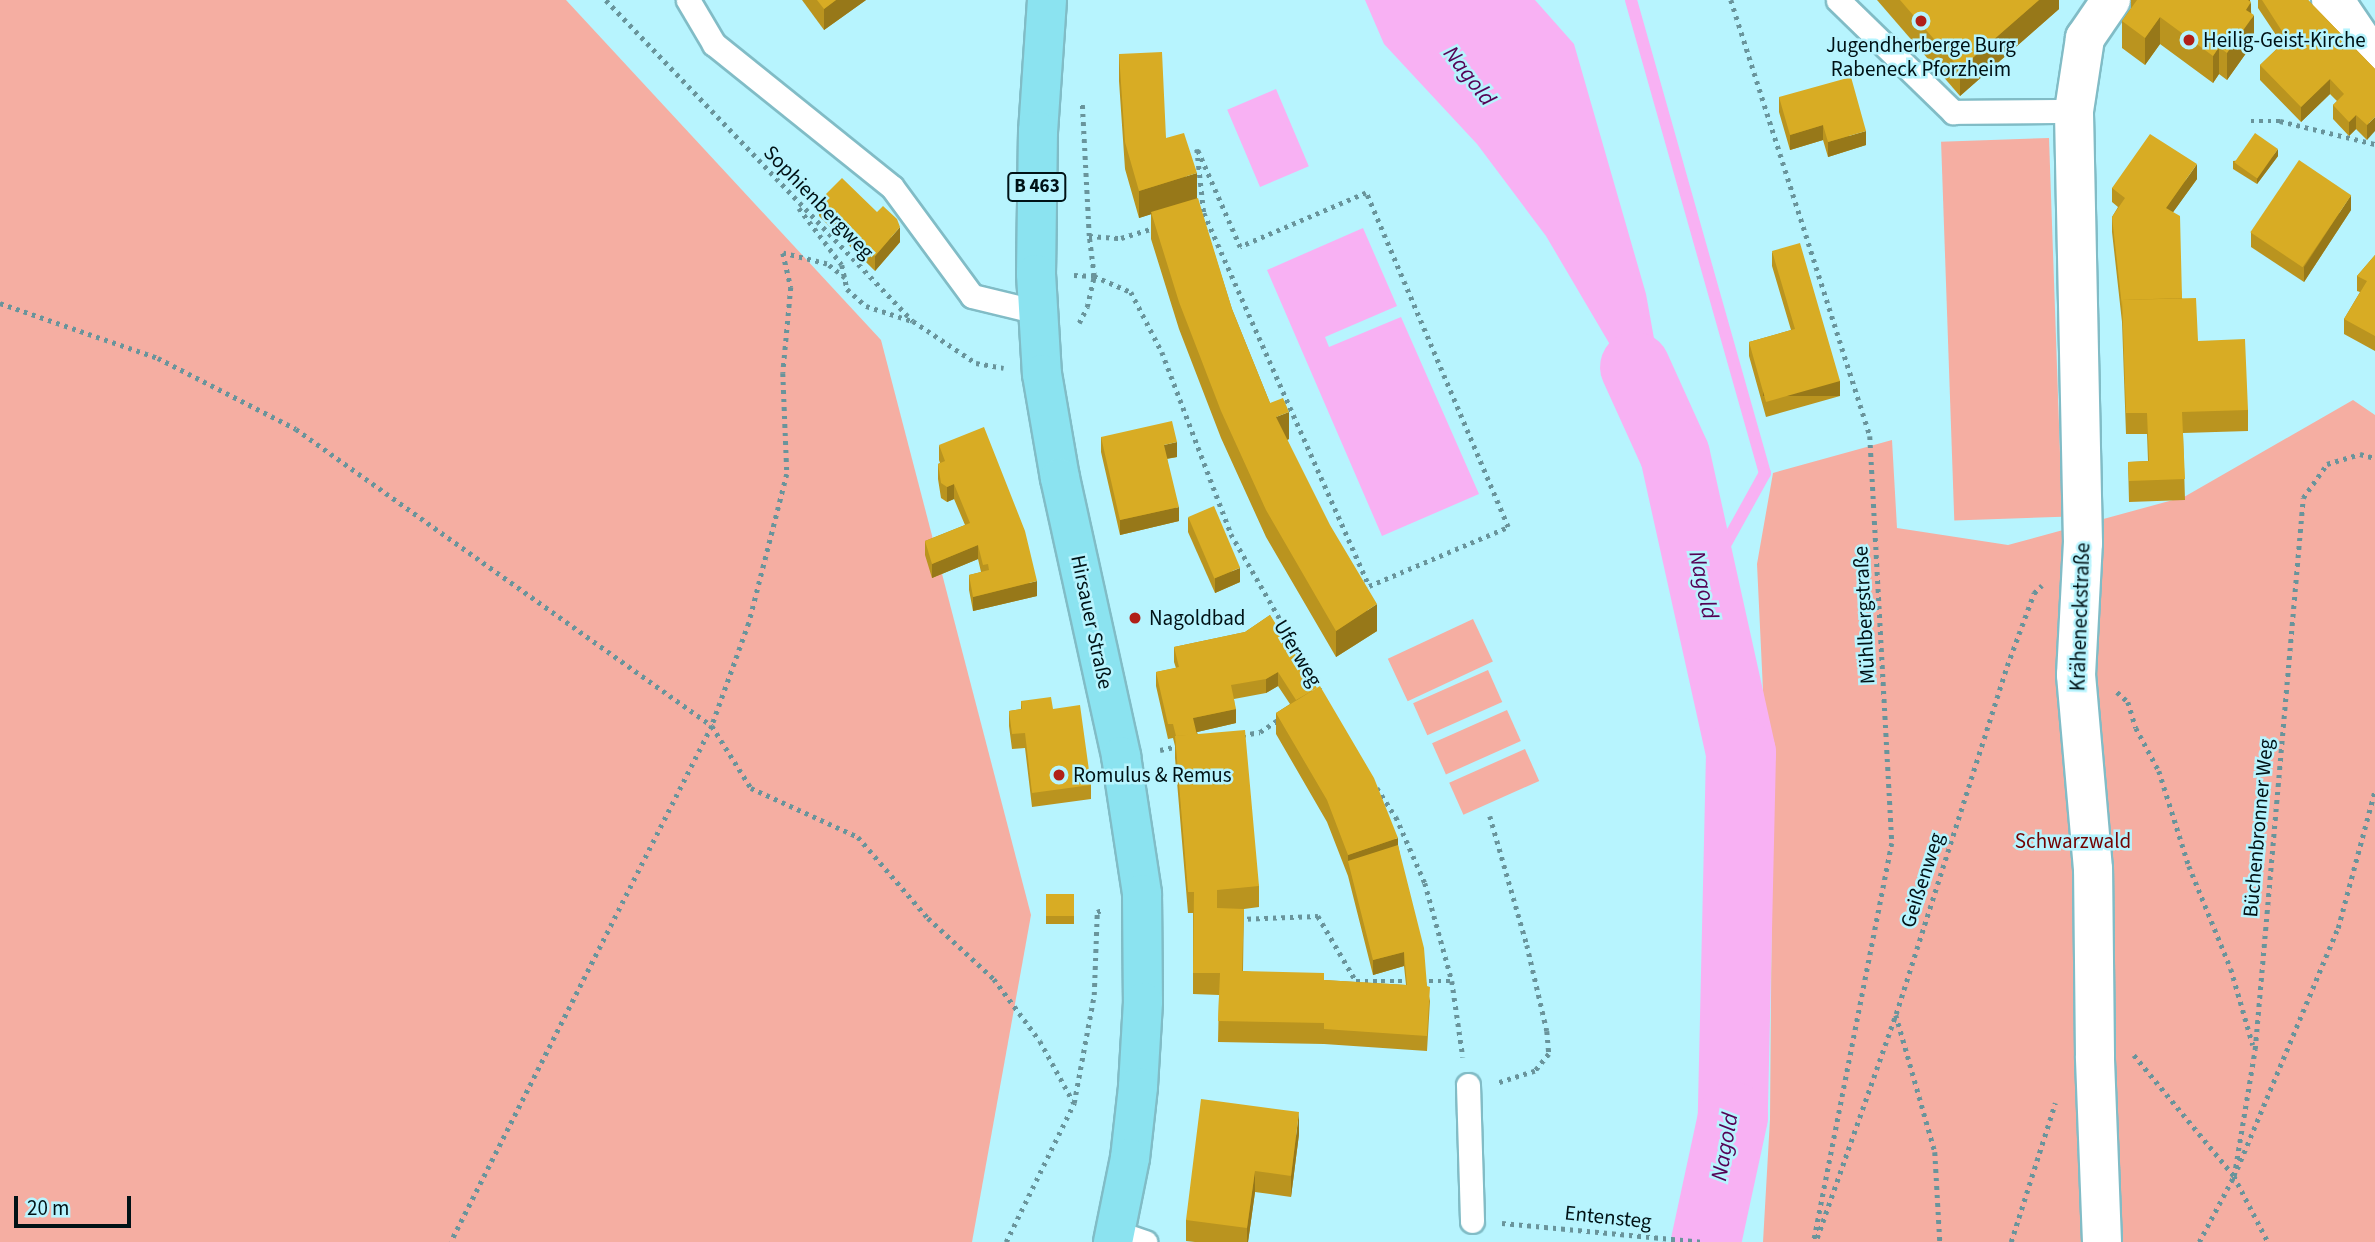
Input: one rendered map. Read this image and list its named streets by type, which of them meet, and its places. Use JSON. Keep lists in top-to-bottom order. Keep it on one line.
{"streets":{"main road":["B 463","Hirsauer Straße"],"street":["Kräheneckstraße"],"path":["Sophienbergweg","Mühlbergstraße","Uferweg","Büchenbronner Weg","Geißenweg","Entensteg"]},"crossings":[["Sophienbergweg","Hirsauer Straße"],["Mühlbergstraße","Geißenweg"],["Kräheneckstraße","Geißenweg"]],"water":["Nagold"],"parks":["Schwarzwald"],"places":["Jugendherberge Burg Rabeneck Pforzheim","Heilig-Geist-Kirche","Nagoldbad","Romulus & Remus"],"scale_bar":"20 m"}
